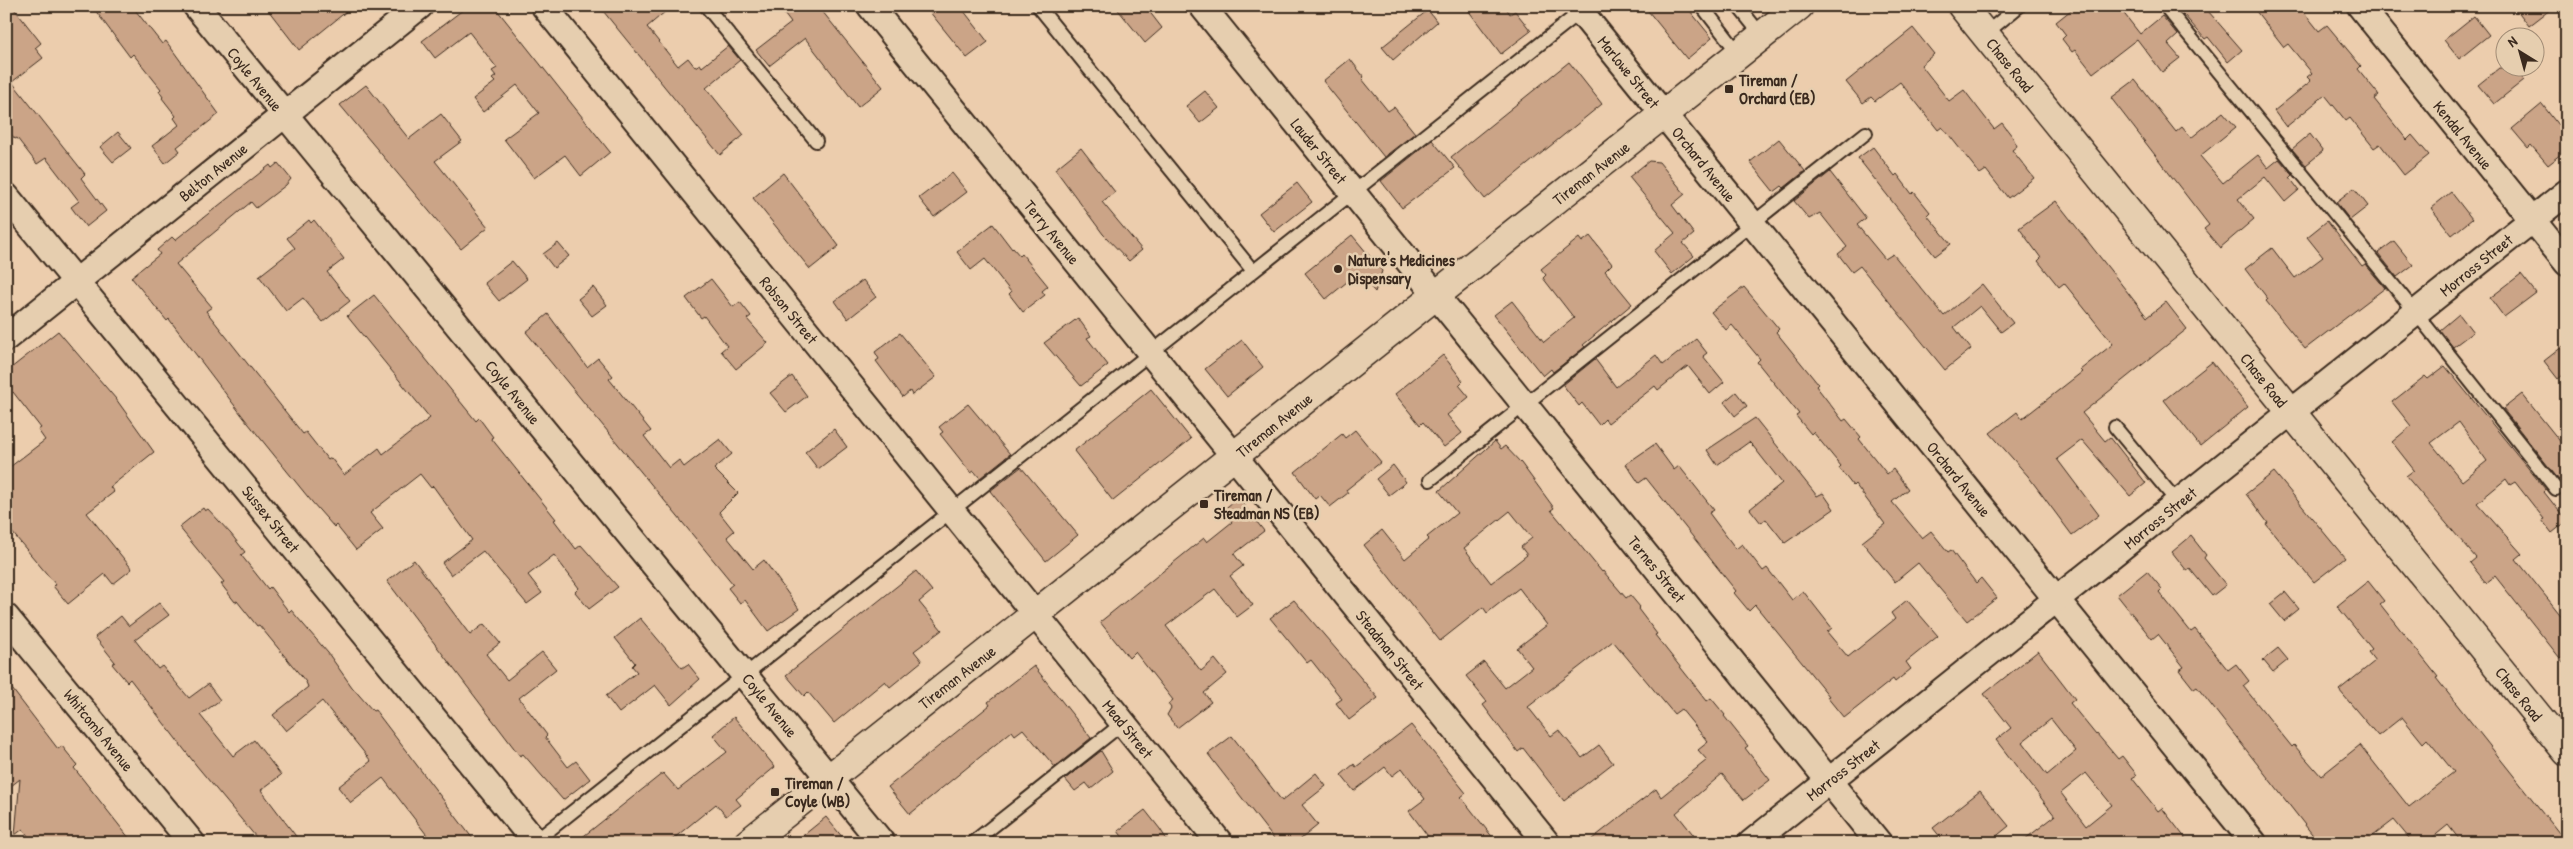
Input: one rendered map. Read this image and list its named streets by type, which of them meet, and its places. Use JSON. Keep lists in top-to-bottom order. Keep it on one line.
{"streets":{"street":["Chase Road","Marlowe Street","Coyle Avenue","Kendal Avenue","Lauder Street","Orchard Avenue","Belton Avenue","Tireman Avenue","Terry Avenue","Morross Street","Robson Street","Sussex Street","Ternes Street","Steadman Street","Mead Street","Whitcomb Avenue"]},"crossings":[["Chase Road","Morross Street"],["Marlowe Street","Orchard Avenue"],["Marlowe Street","Tireman Avenue"],["Coyle Avenue","Belton Avenue"],["Coyle Avenue","Tireman Avenue"],["Kendal Avenue","Morross Street"],["Lauder Street","Tireman Avenue"],["Lauder Street","Ternes Street"],["Orchard Avenue","Tireman Avenue"],["Orchard Avenue","Morross Street"],["Belton Avenue","Sussex Street"],["Tireman Avenue","Terry Avenue"],["Tireman Avenue","Robson Street"],["Tireman Avenue","Ternes Street"],["Tireman Avenue","Steadman Street"],["Tireman Avenue","Mead Street"],["Terry Avenue","Steadman Street"],["Morross Street","Ternes Street"],["Robson Street","Mead Street"]],"places":{"transit":["Tireman / Orchard (EB)","Tireman / Steadman NS (EB)","Tireman / Coyle (WB)"],"other":["Nature's Medicines Dispensary"]},"north":"top left"}
